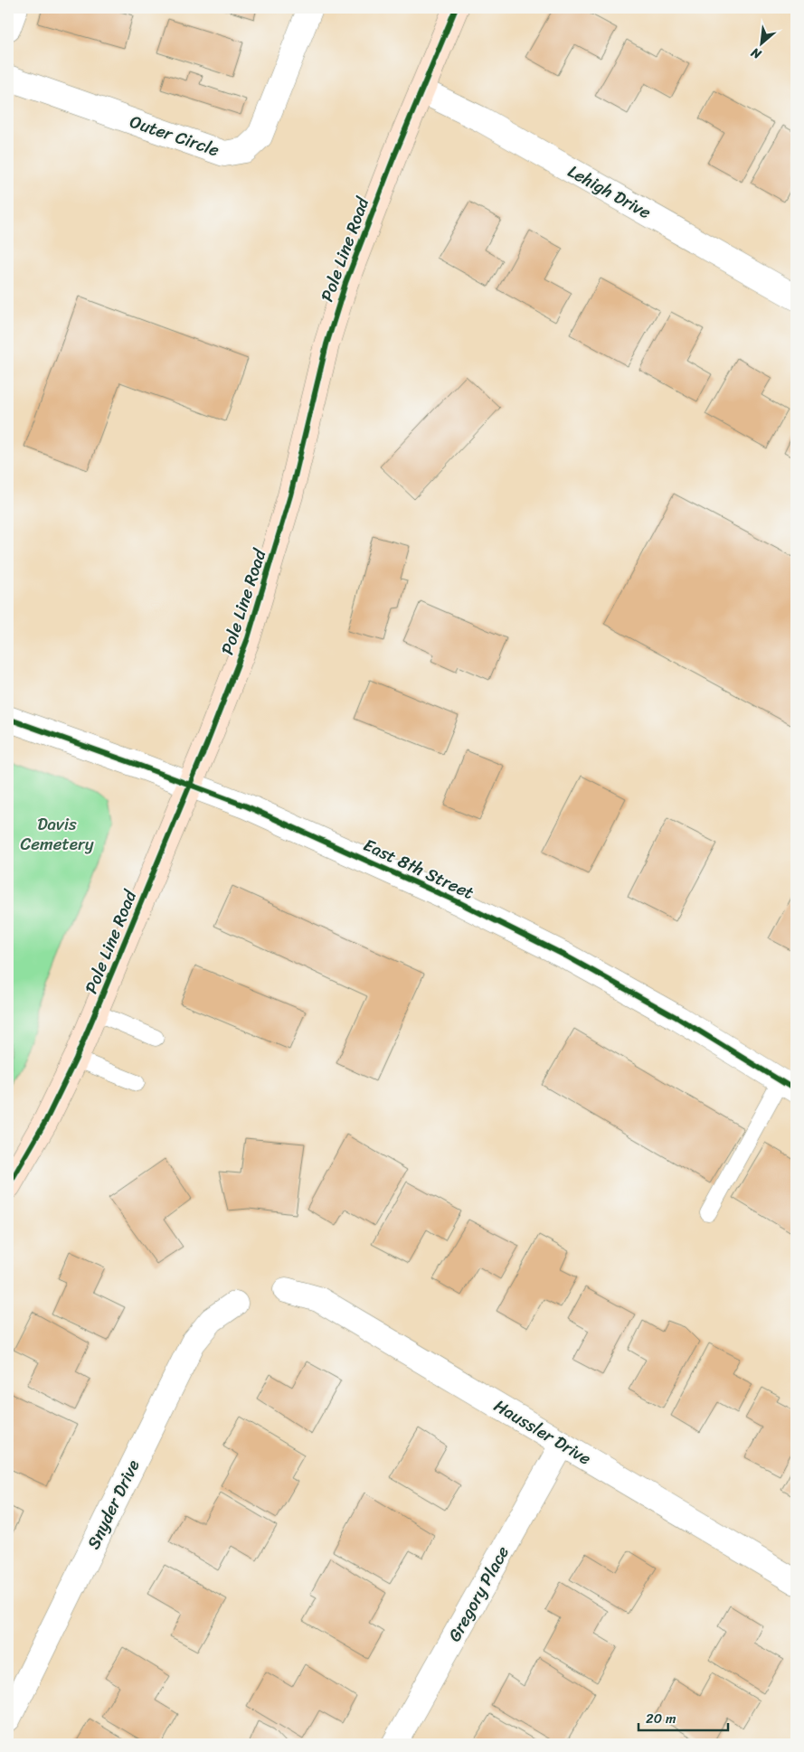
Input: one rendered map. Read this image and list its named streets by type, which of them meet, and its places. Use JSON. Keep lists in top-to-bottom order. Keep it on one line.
{"streets":{"main road":["Pole Line Road"],"street":["Outer Circle","Lehigh Drive","East 8th Street","Haussler Drive","Snyder Drive","Gregory Place"]},"crossings":[["Lehigh Drive","Pole Line Road"],["Pole Line Road","East 8th Street"],["Haussler Drive","Gregory Place"]],"parks":["Davis Cemetery"],"scale_bar":"20 m","north":"bottom left"}
